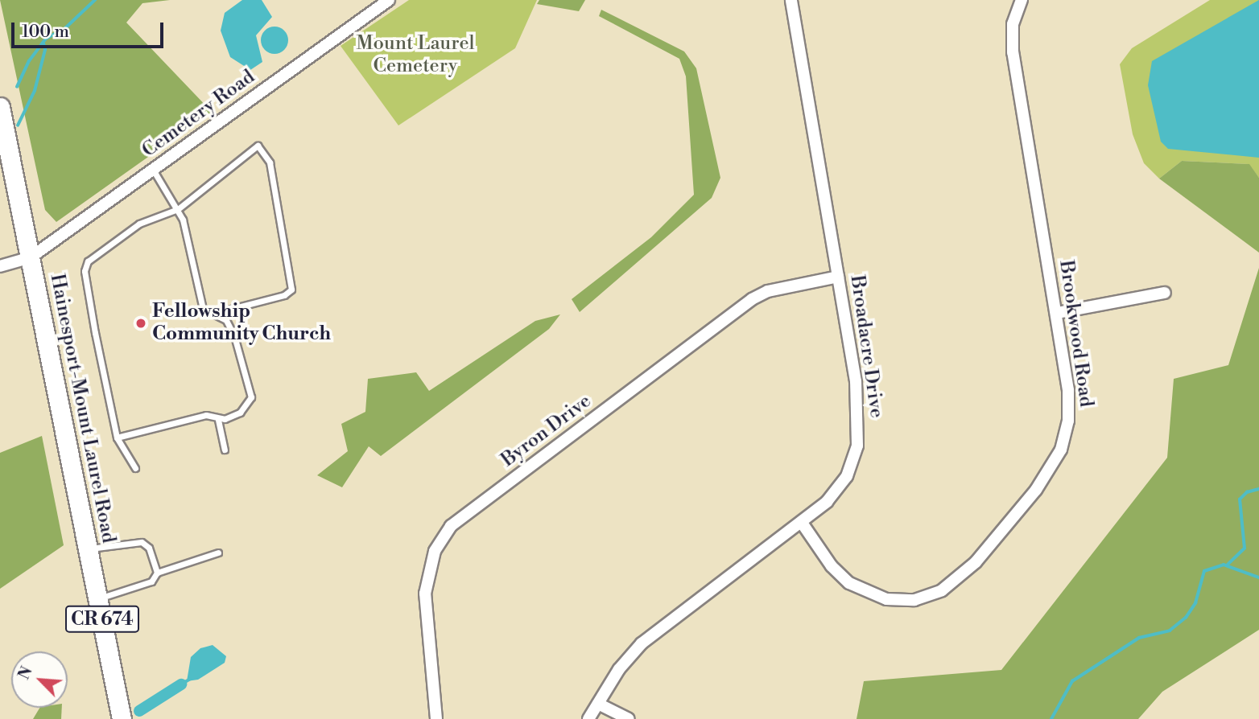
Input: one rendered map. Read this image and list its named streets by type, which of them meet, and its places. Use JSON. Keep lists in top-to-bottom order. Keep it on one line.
{"streets":{"main road":["Hainesport-Mount Laurel Road","CR 674"],"street":["Cemetery Road","Brookwood Road","Broadacre Drive","Byron Drive"]},"crossings":[["Cemetery Road","Hainesport-Mount Laurel Road"],["Brookwood Road","Broadacre Drive"],["Broadacre Drive","Byron Drive"]],"parks":["Mount Laurel Cemetery"],"places":["Fellowship Community Church"],"scale_bar":"100 m","north":"top left"}
